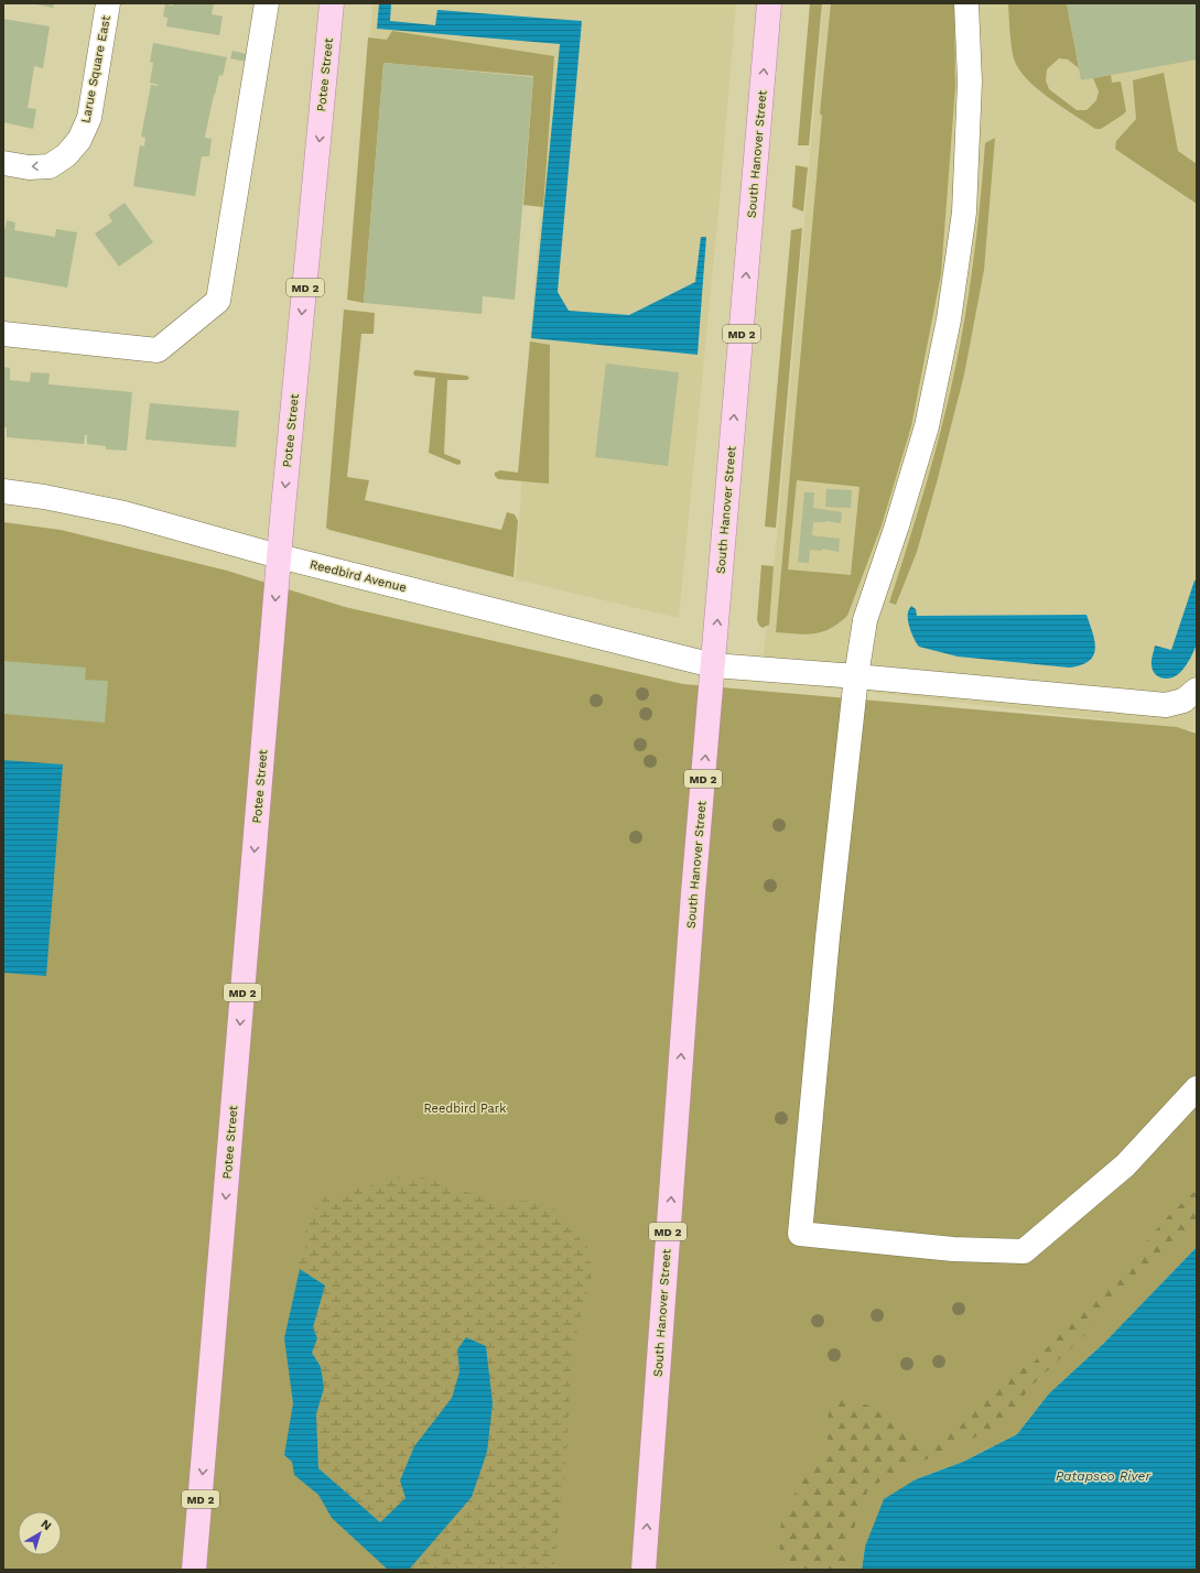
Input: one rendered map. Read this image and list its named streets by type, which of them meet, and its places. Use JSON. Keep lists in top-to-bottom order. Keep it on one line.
{"streets":{"main road":["Potee Street","South Hanover Street","MD 2"],"street":["Larue Square East","Reedbird Avenue"]},"crossings":[["Potee Street","Reedbird Avenue"],["South Hanover Street","Reedbird Avenue"]],"one_way":["Larue Square East","Potee Street","South Hanover Street"],"water":["Patapsco River"],"parks":["Reedbird Park"],"north":"top right"}
